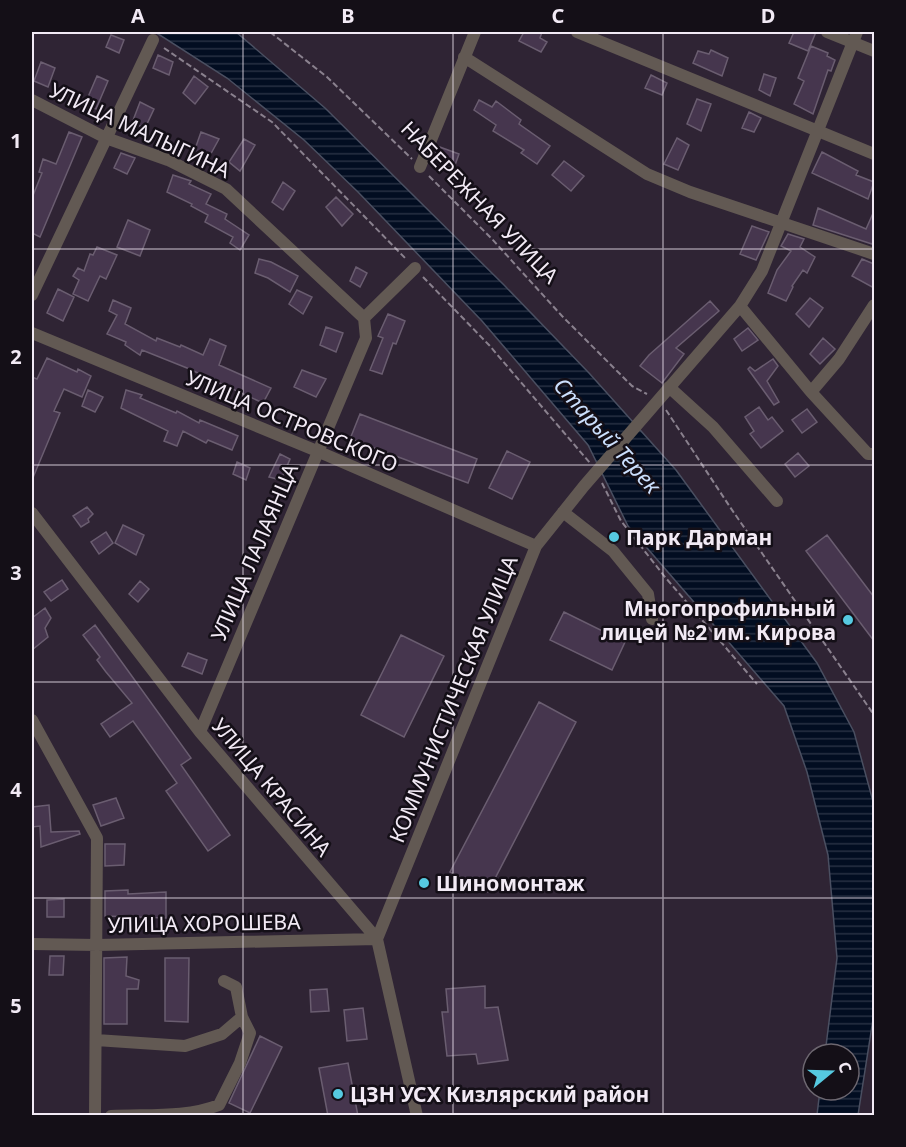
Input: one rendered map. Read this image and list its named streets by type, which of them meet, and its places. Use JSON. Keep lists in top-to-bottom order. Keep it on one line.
{"streets":{"street":["УЛИЦА МАЛЫГИНА","УЛИЦА ОСТРОВСКОГО","УЛИЦА ЛАЛАЯНЦА","КОММУНИСТИЧЕСКАЯ УЛИЦА","УЛИЦА КРАСИНА","УЛИЦА ХОРОШЕВА"],"path":["НАБЕРЕЖНАЯ УЛИЦА"]},"crossings":[["УЛИЦА МАЛЫГИНА","УЛИЦА ЛАЛАЯНЦА"],["НАБЕРЕЖНАЯ УЛИЦА","КОММУНИСТИЧЕСКАЯ УЛИЦА"],["УЛИЦА ОСТРОВСКОГО","УЛИЦА ЛАЛАЯНЦА"],["УЛИЦА ОСТРОВСКОГО","КОММУНИСТИЧЕСКАЯ УЛИЦА"],["УЛИЦА ЛАЛАЯНЦА","УЛИЦА КРАСИНА"],["КОММУНИСТИЧЕСКАЯ УЛИЦА","УЛИЦА КРАСИНА"],["КОММУНИСТИЧЕСКАЯ УЛИЦА","УЛИЦА ХОРОШЕВА"],["УЛИЦА КРАСИНА","УЛИЦА ХОРОШЕВА"]],"water":["Старый Терек"],"places":["Парк Дарман","Многопрофильный лицей №2 им. Кирова","Шиномонтаж","ЦЗН УСХ Кизлярский район"],"north":"right","grid":{"columns":["A","B","C","D"],"rows":["1","2","3","4","5"]}}
